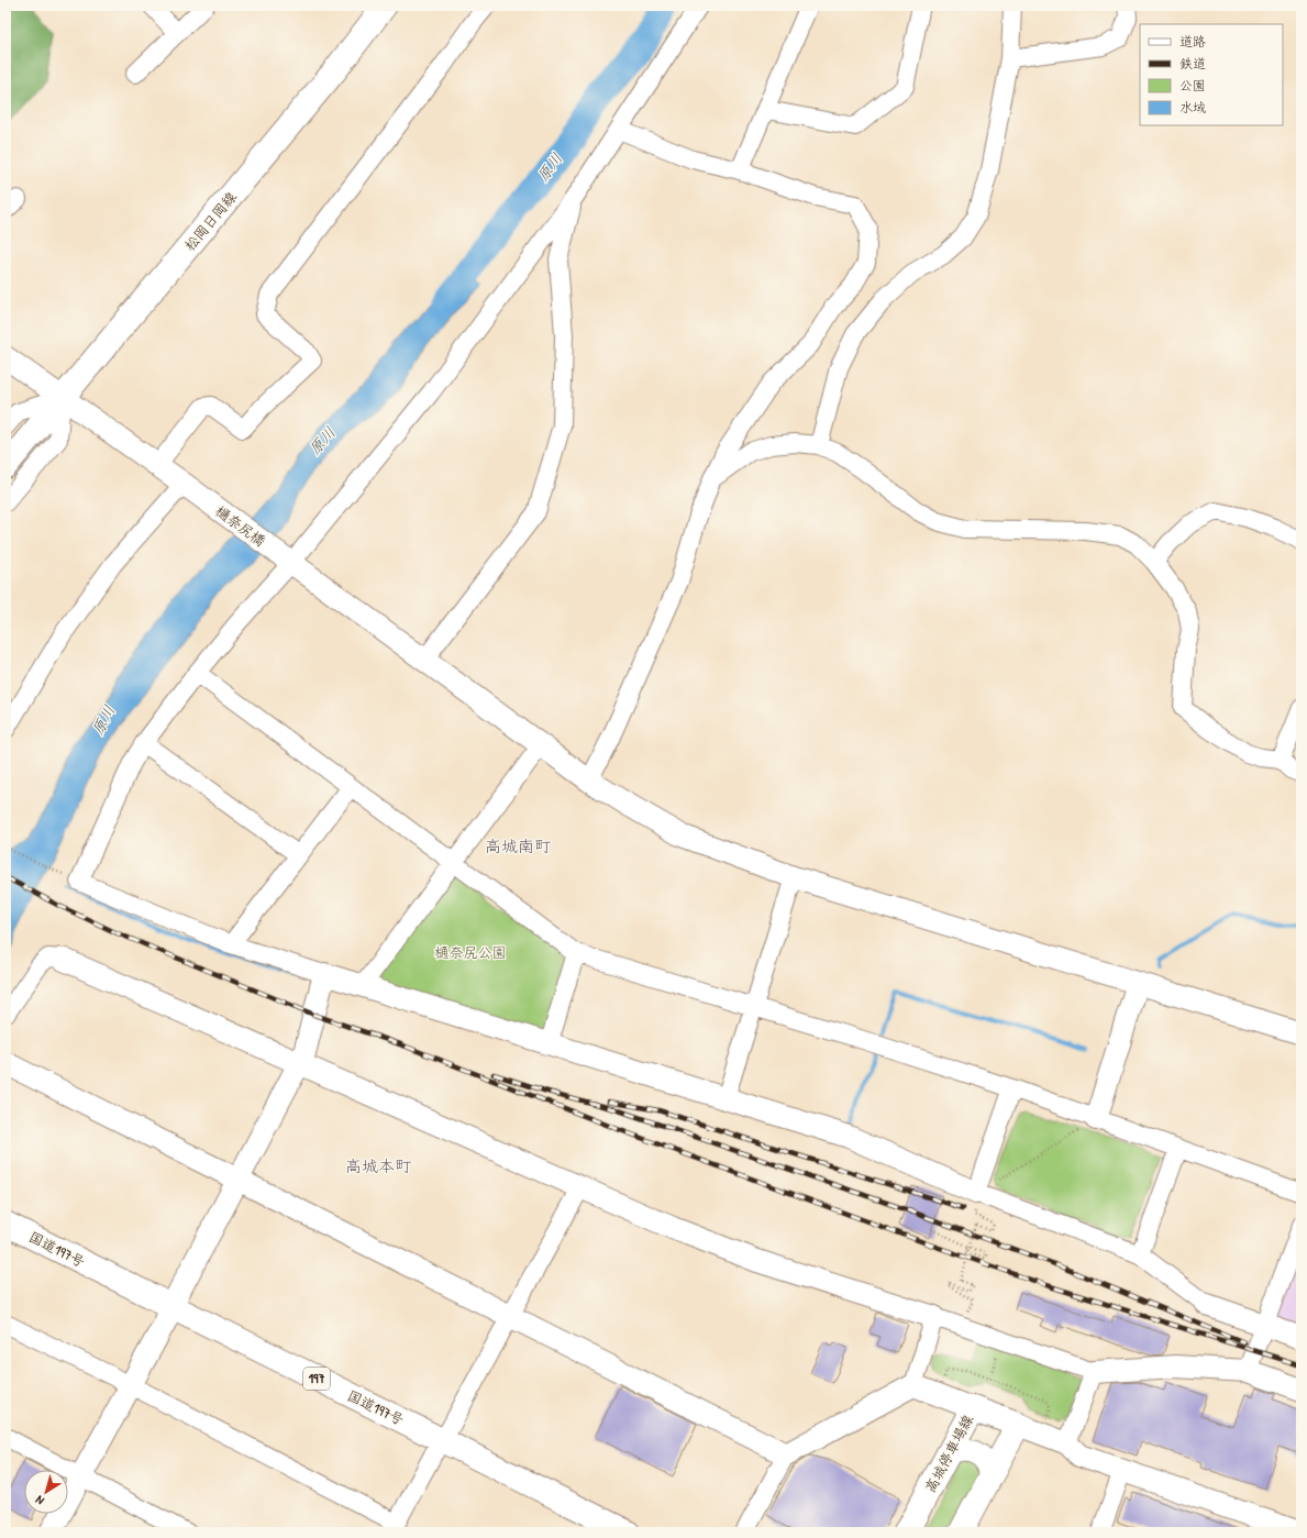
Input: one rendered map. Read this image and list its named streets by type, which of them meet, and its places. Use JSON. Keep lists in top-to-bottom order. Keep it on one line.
{"streets":{"main road":["松岡日岡線","国道197号","197","高城停車場線"],"street":["樋奈尻橋"]},"crossings":[["松岡日岡線","樋奈尻橋"]],"districts":["高城南町","高城本町"],"water":["原川"],"parks":["樋奈尻公園"],"legend":["道路","鉄道","公園","水域"],"north":"bottom left"}
